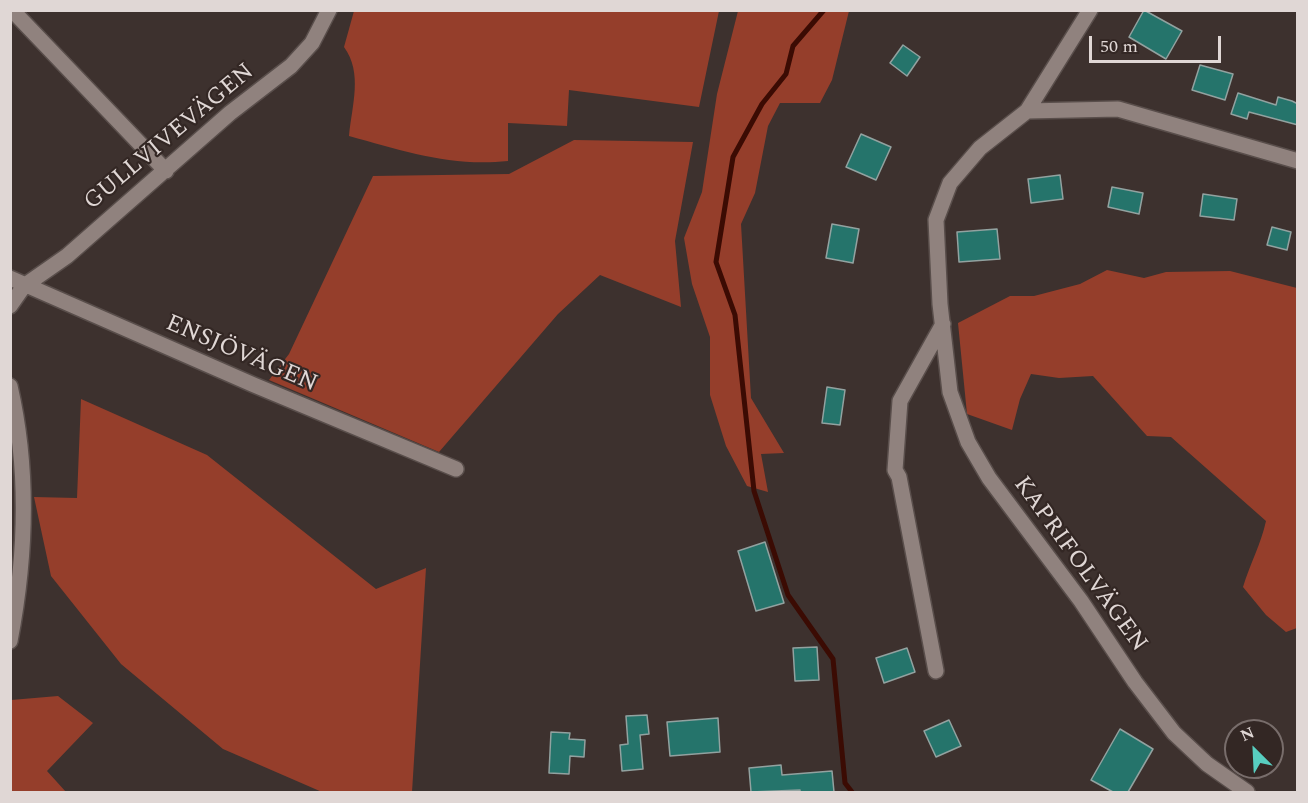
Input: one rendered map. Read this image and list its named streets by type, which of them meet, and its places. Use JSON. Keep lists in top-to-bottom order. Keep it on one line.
{"streets":{"street":["GULLVIVEVÄGEN","ENSJÖVÄGEN","KAPRIFOLVÄGEN"]},"crossings":[["GULLVIVEVÄGEN","ENSJÖVÄGEN"]],"scale_bar":"50 m","north":"top left"}
